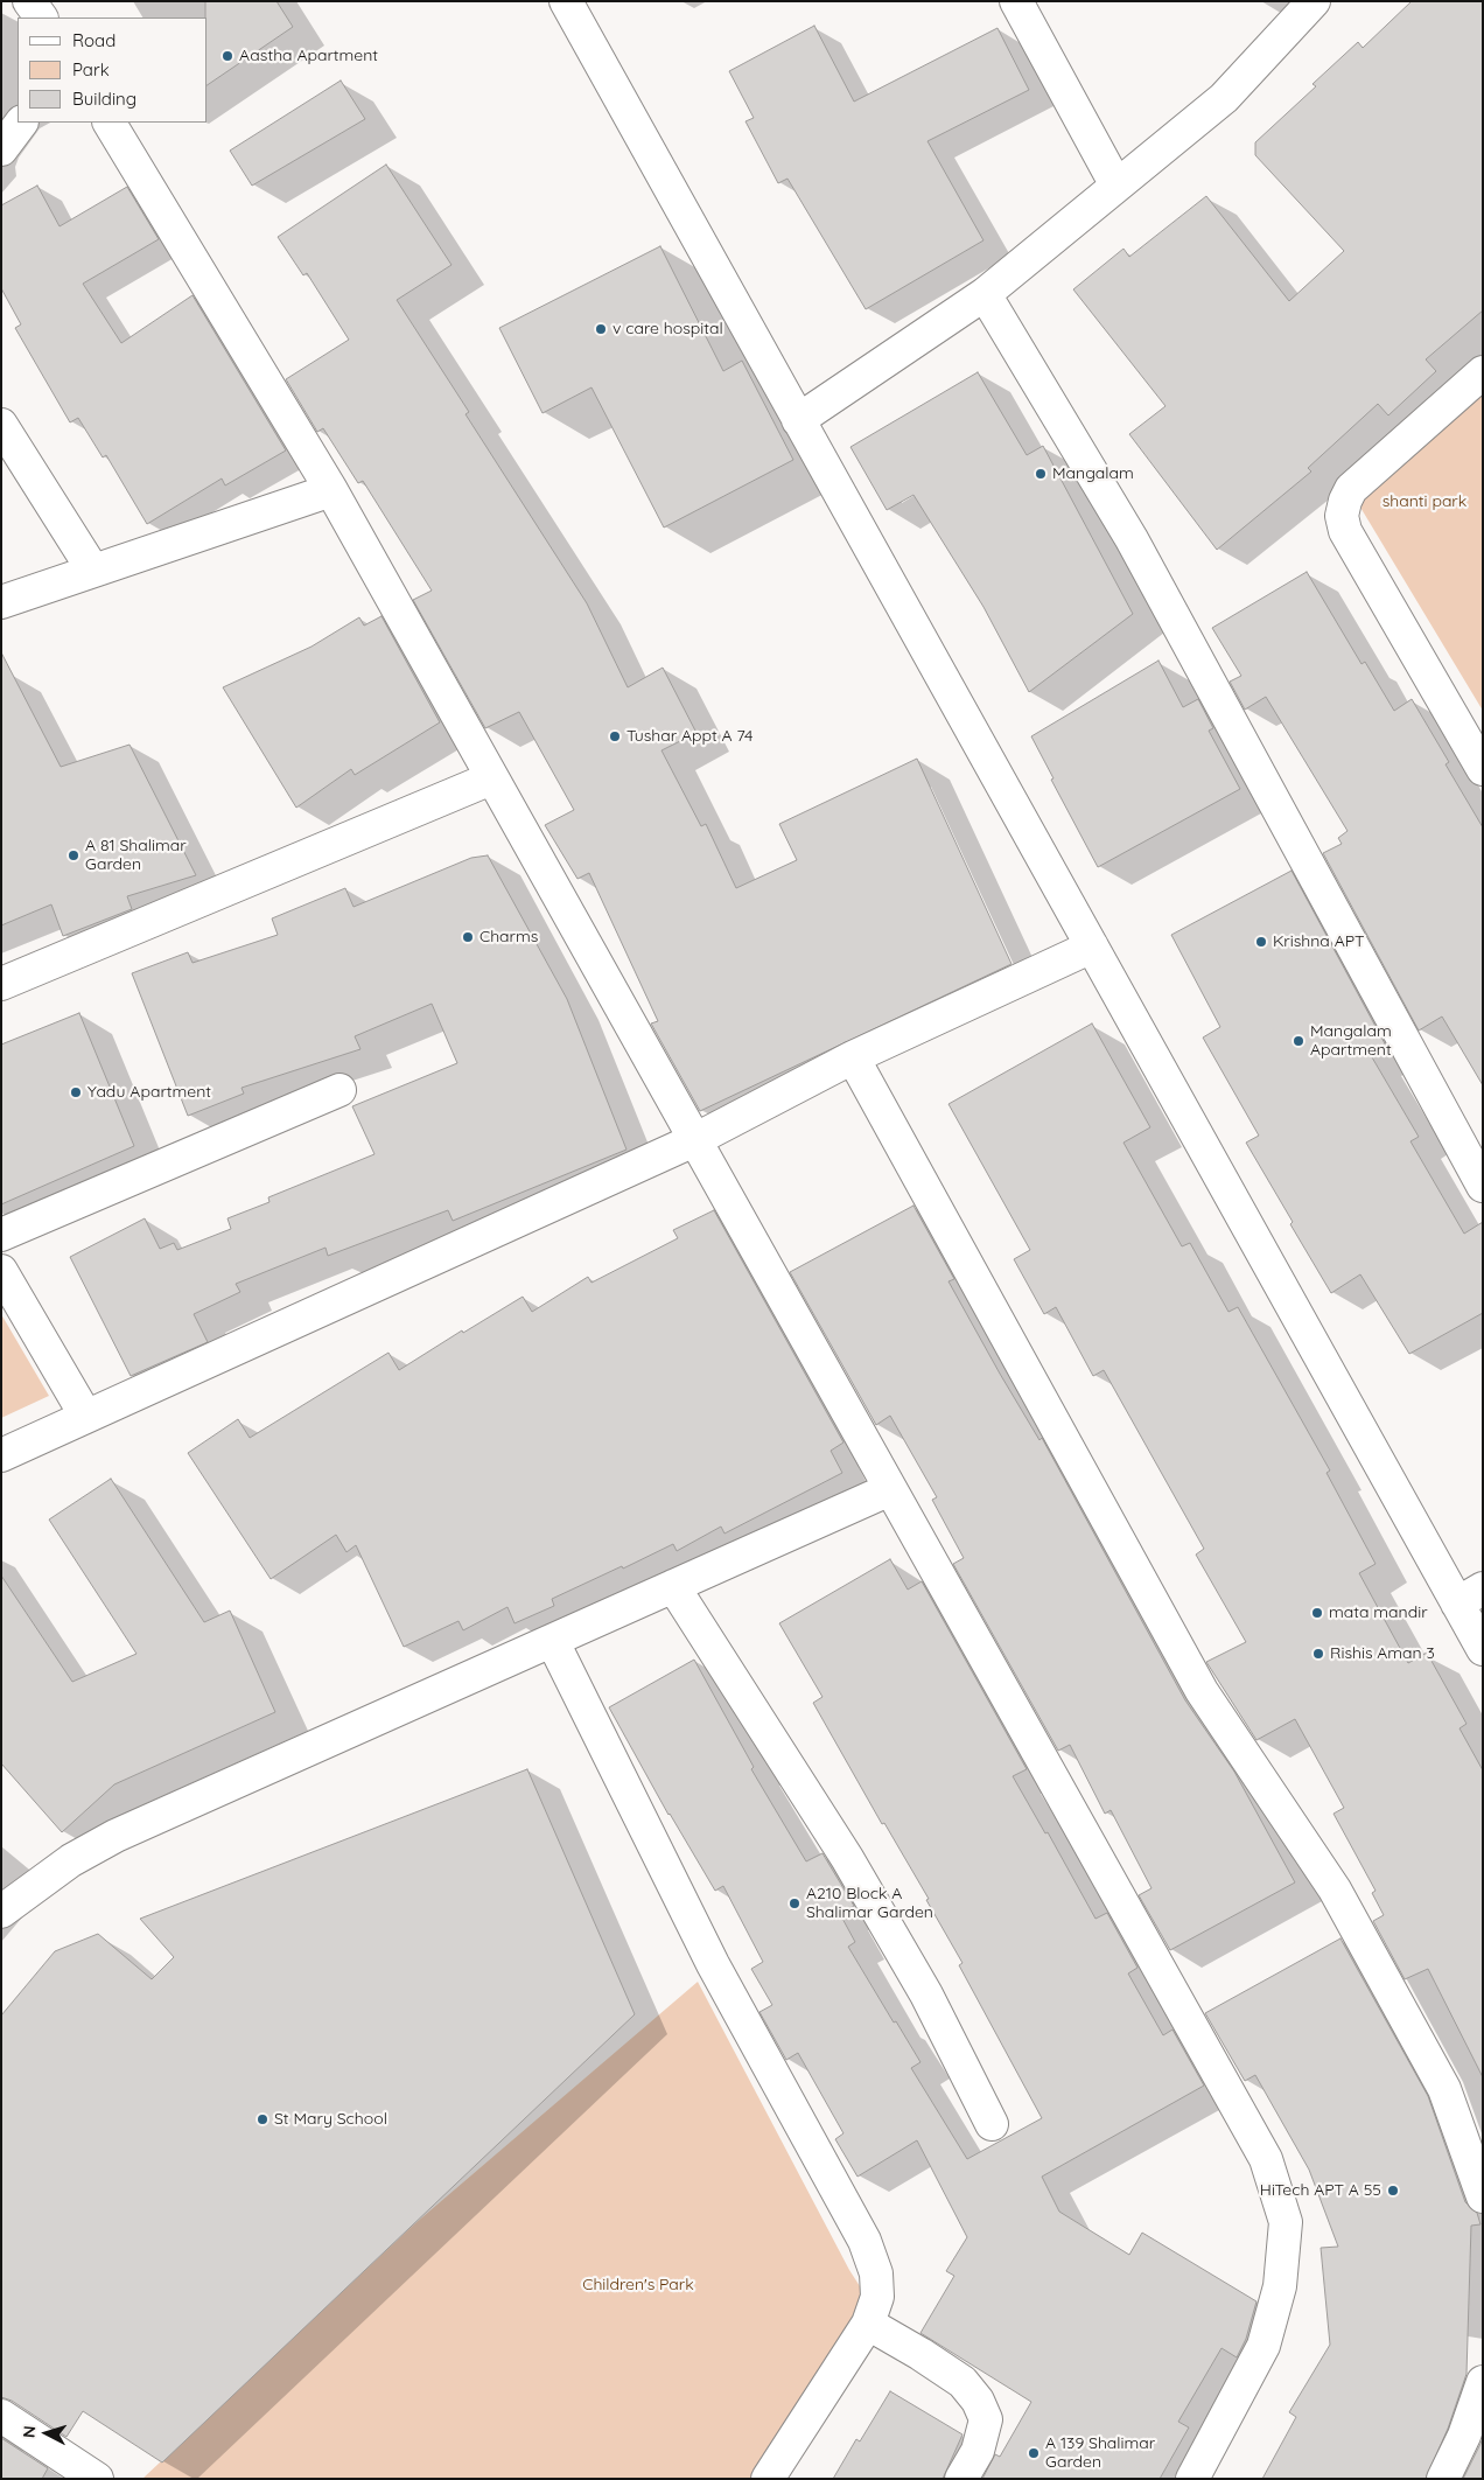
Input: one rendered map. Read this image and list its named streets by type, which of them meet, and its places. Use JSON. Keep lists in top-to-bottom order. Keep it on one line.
{"parks":["shanti park","Children's Park"],"places":["Aastha Apartment","v care hospital","Mangalam","Tushar Appt A 74","A 81 Shalimar Garden","Charms","Krishna APT","Mangalam Apartment","Yadu Apartment","mata mandir","Rishis Aman 3","A210 Block A Shalimar Garden","St Mary School","HiTech APT A 55","A 139 Shalimar Garden"],"legend":["Road","Park","Building"],"north":"left"}
